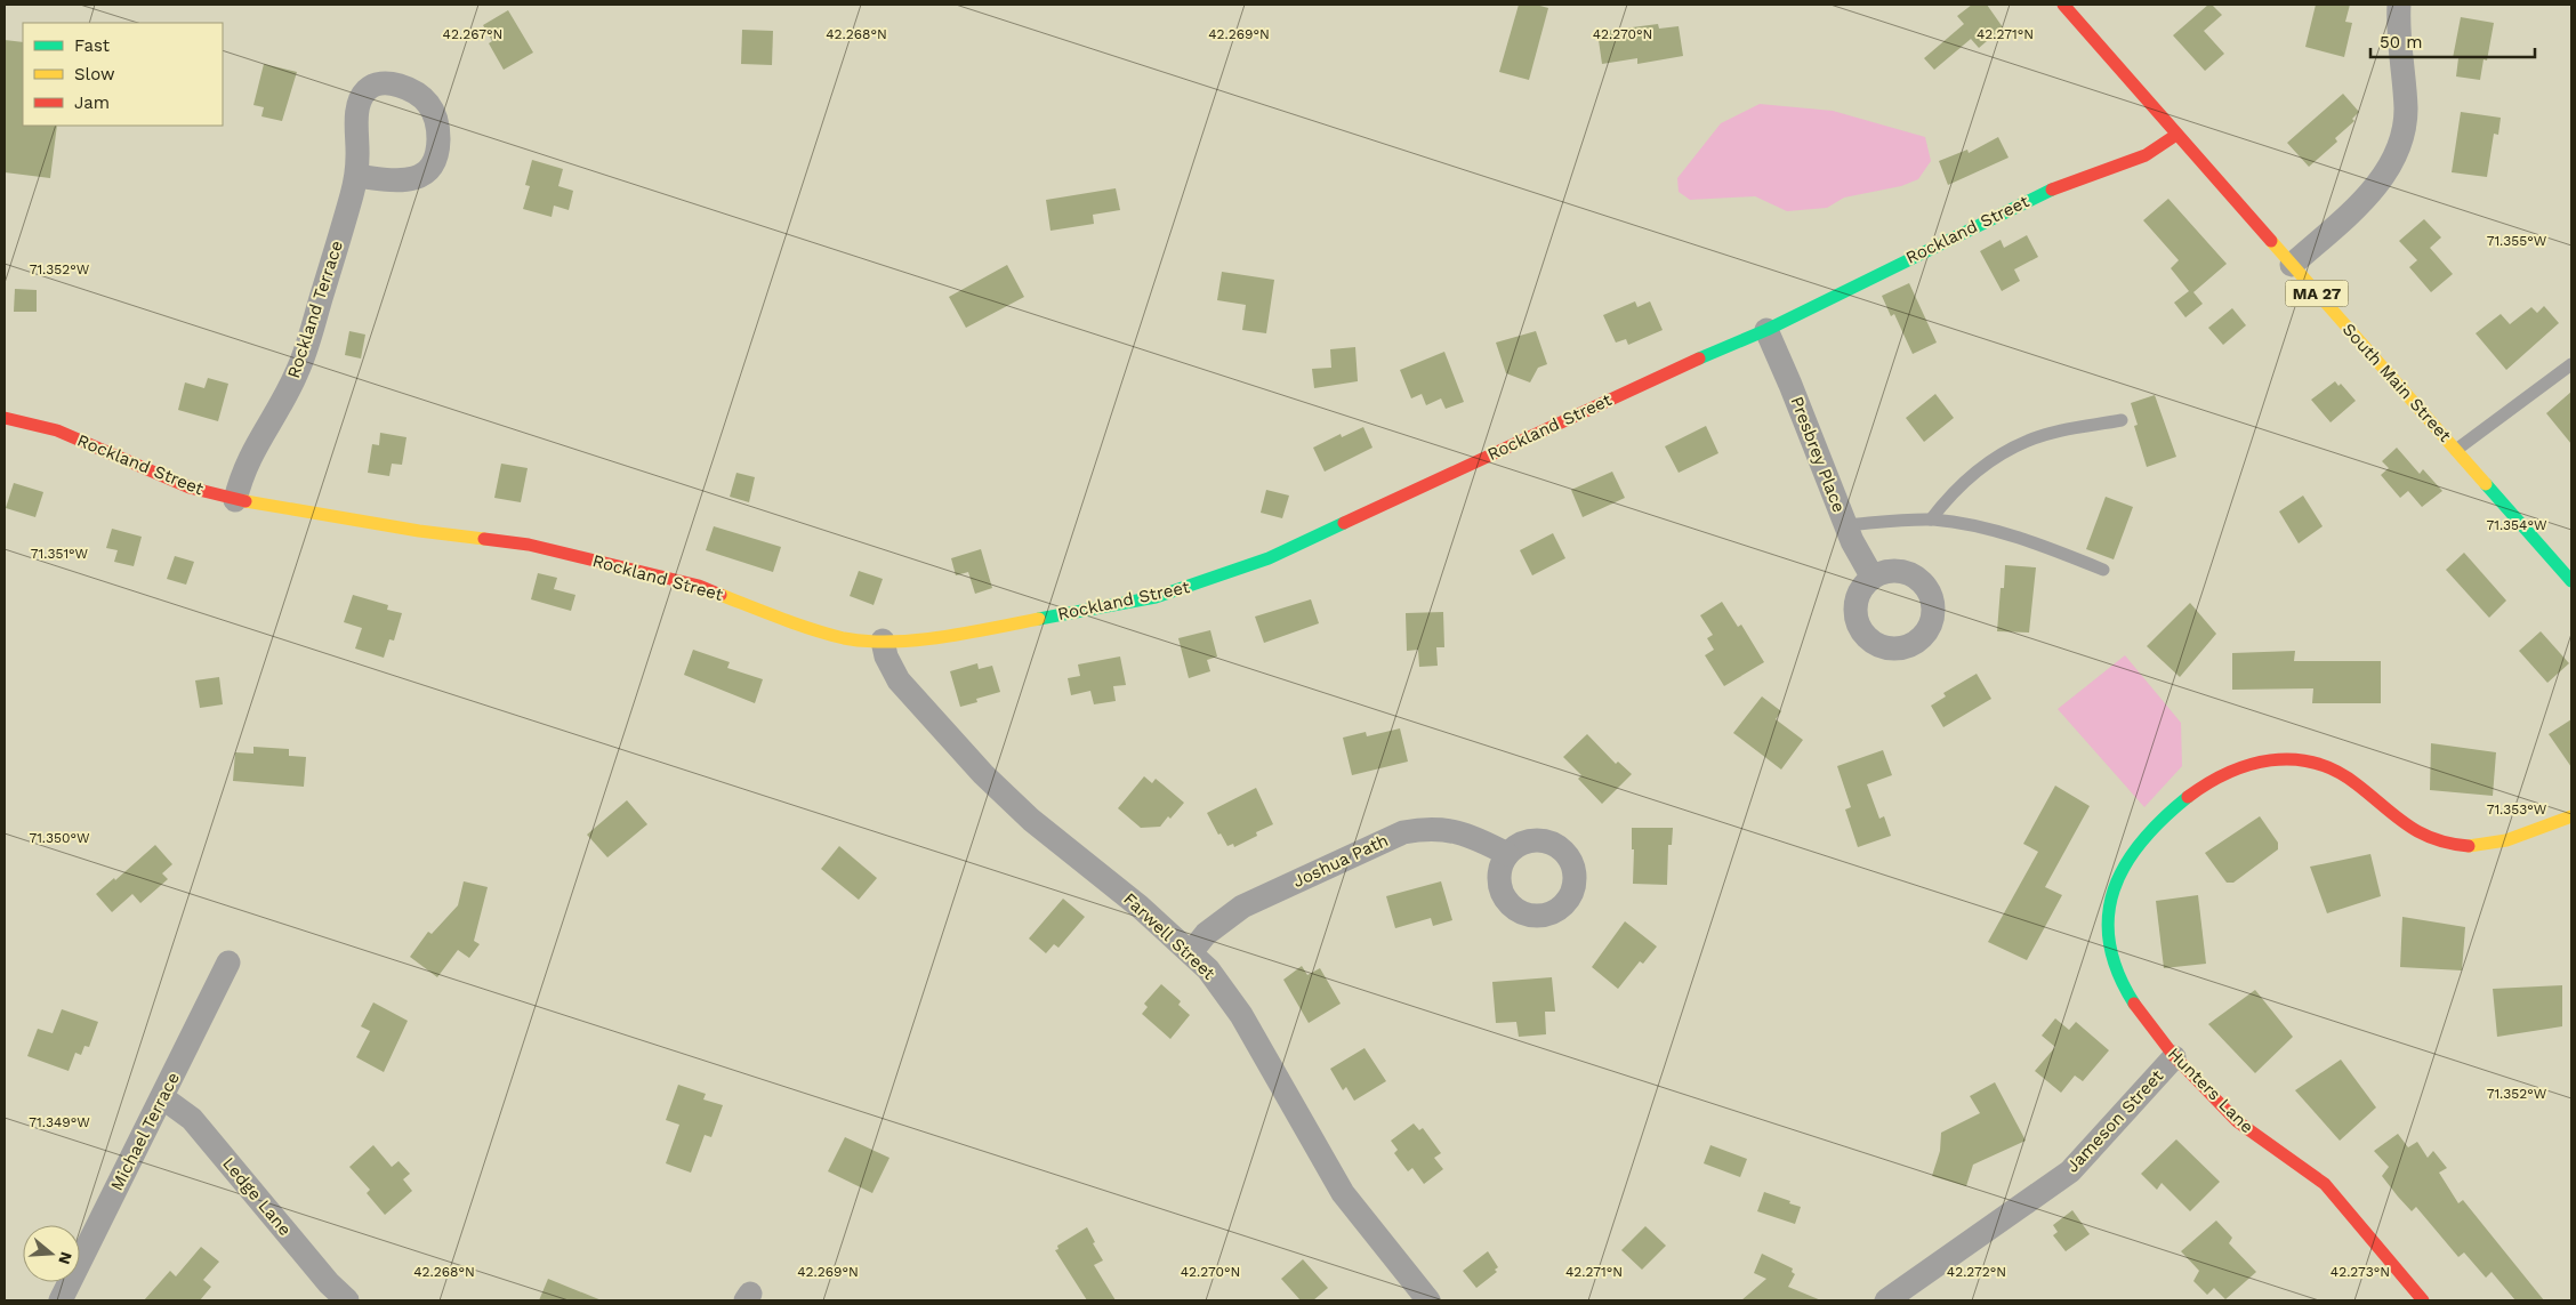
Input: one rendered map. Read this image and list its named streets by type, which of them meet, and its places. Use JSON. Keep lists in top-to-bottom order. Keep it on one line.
{"streets":{"street":["Rockland Street","MA 27","Rockland Terrace","South Main Street","Presbrey Place","Joshua Path","Farwell Street","Hunters Lane","Jameson Street","Michael Terrace","Ledge Lane"]},"crossings":[["Rockland Street","Rockland Terrace"],["Rockland Street","South Main Street"],["Rockland Street","Presbrey Place"],["Rockland Street","Farwell Street"],["Joshua Path","Farwell Street"],["Hunters Lane","Jameson Street"],["Michael Terrace","Ledge Lane"]],"legend":["Fast","Slow","Jam"],"scale_bar":"50 m","north":"right","coordinates":["42.267°N","42.268°N","42.269°N","42.270°N","42.271°N","71.355°W","71.352°W","71.354°W","71.351°W","71.353°W","71.350°W","71.349°W","42.272°N","42.273°N"]}
